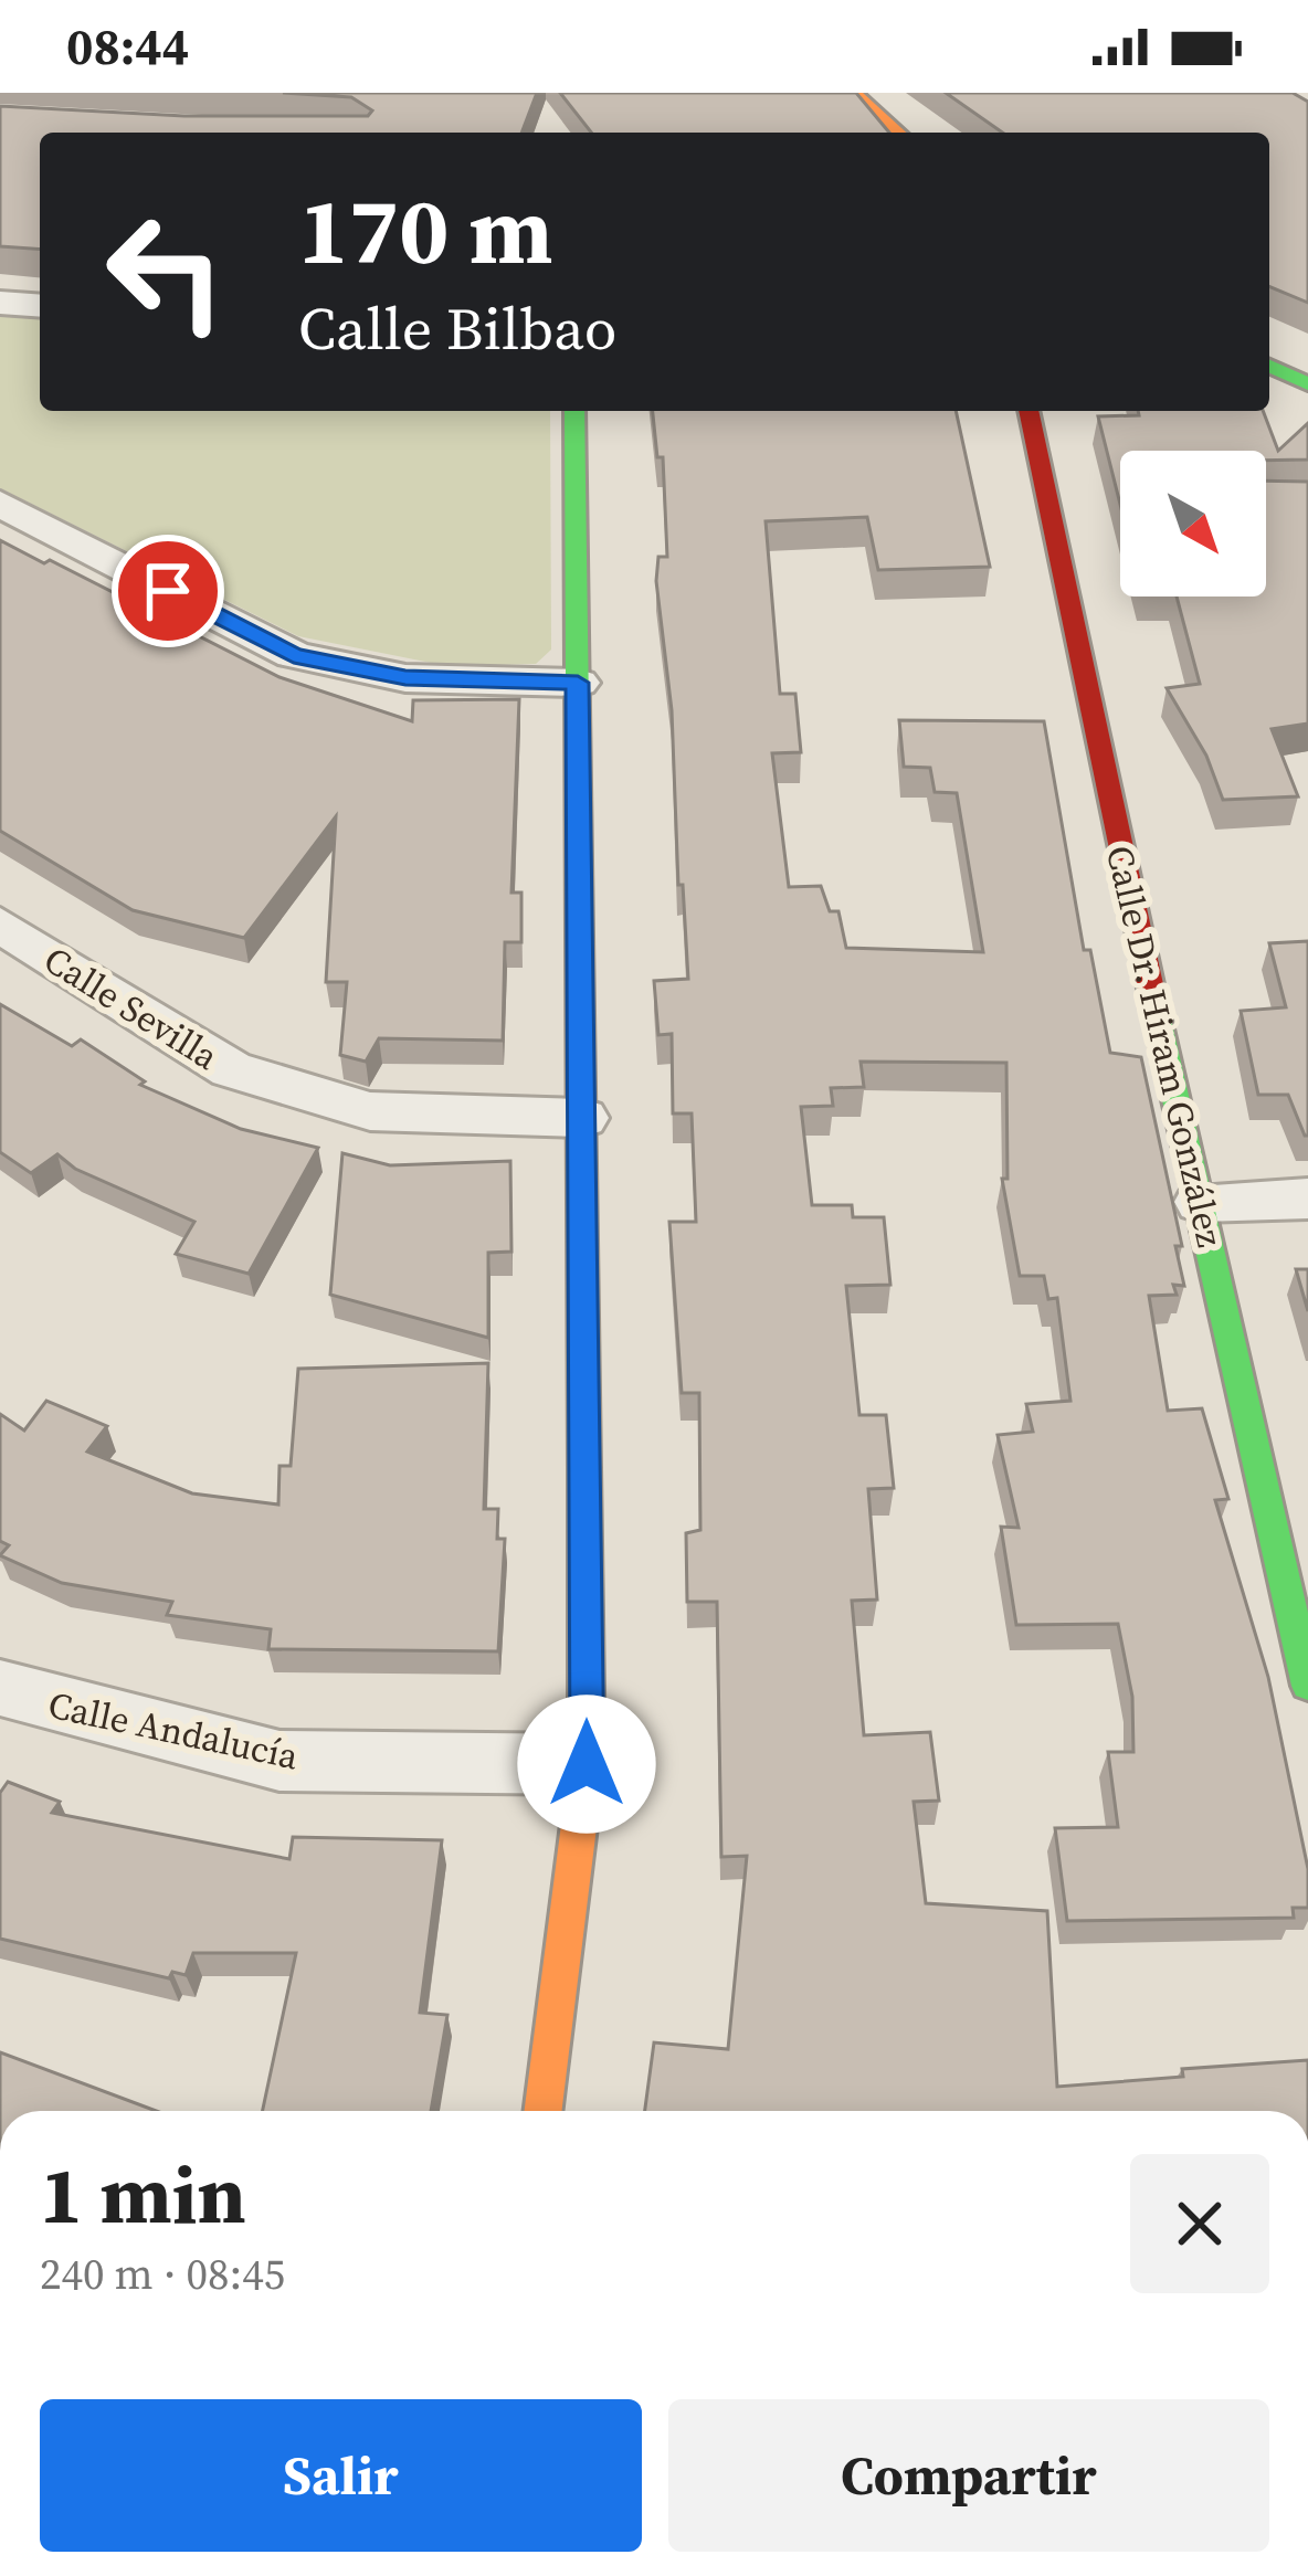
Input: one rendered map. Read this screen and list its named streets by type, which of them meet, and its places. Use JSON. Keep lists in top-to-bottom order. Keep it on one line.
{"streets":{"street":["Calle Sevilla","Calle Dr. Hiram González","Calle Andalucía"]},"north":"bottom right","page":{"status":"08:44","turn":["170 m","Calle Bilbao"],"heading":["1 min","240 m · 08:45"],"buttons":["Salir","Compartir"]}}
